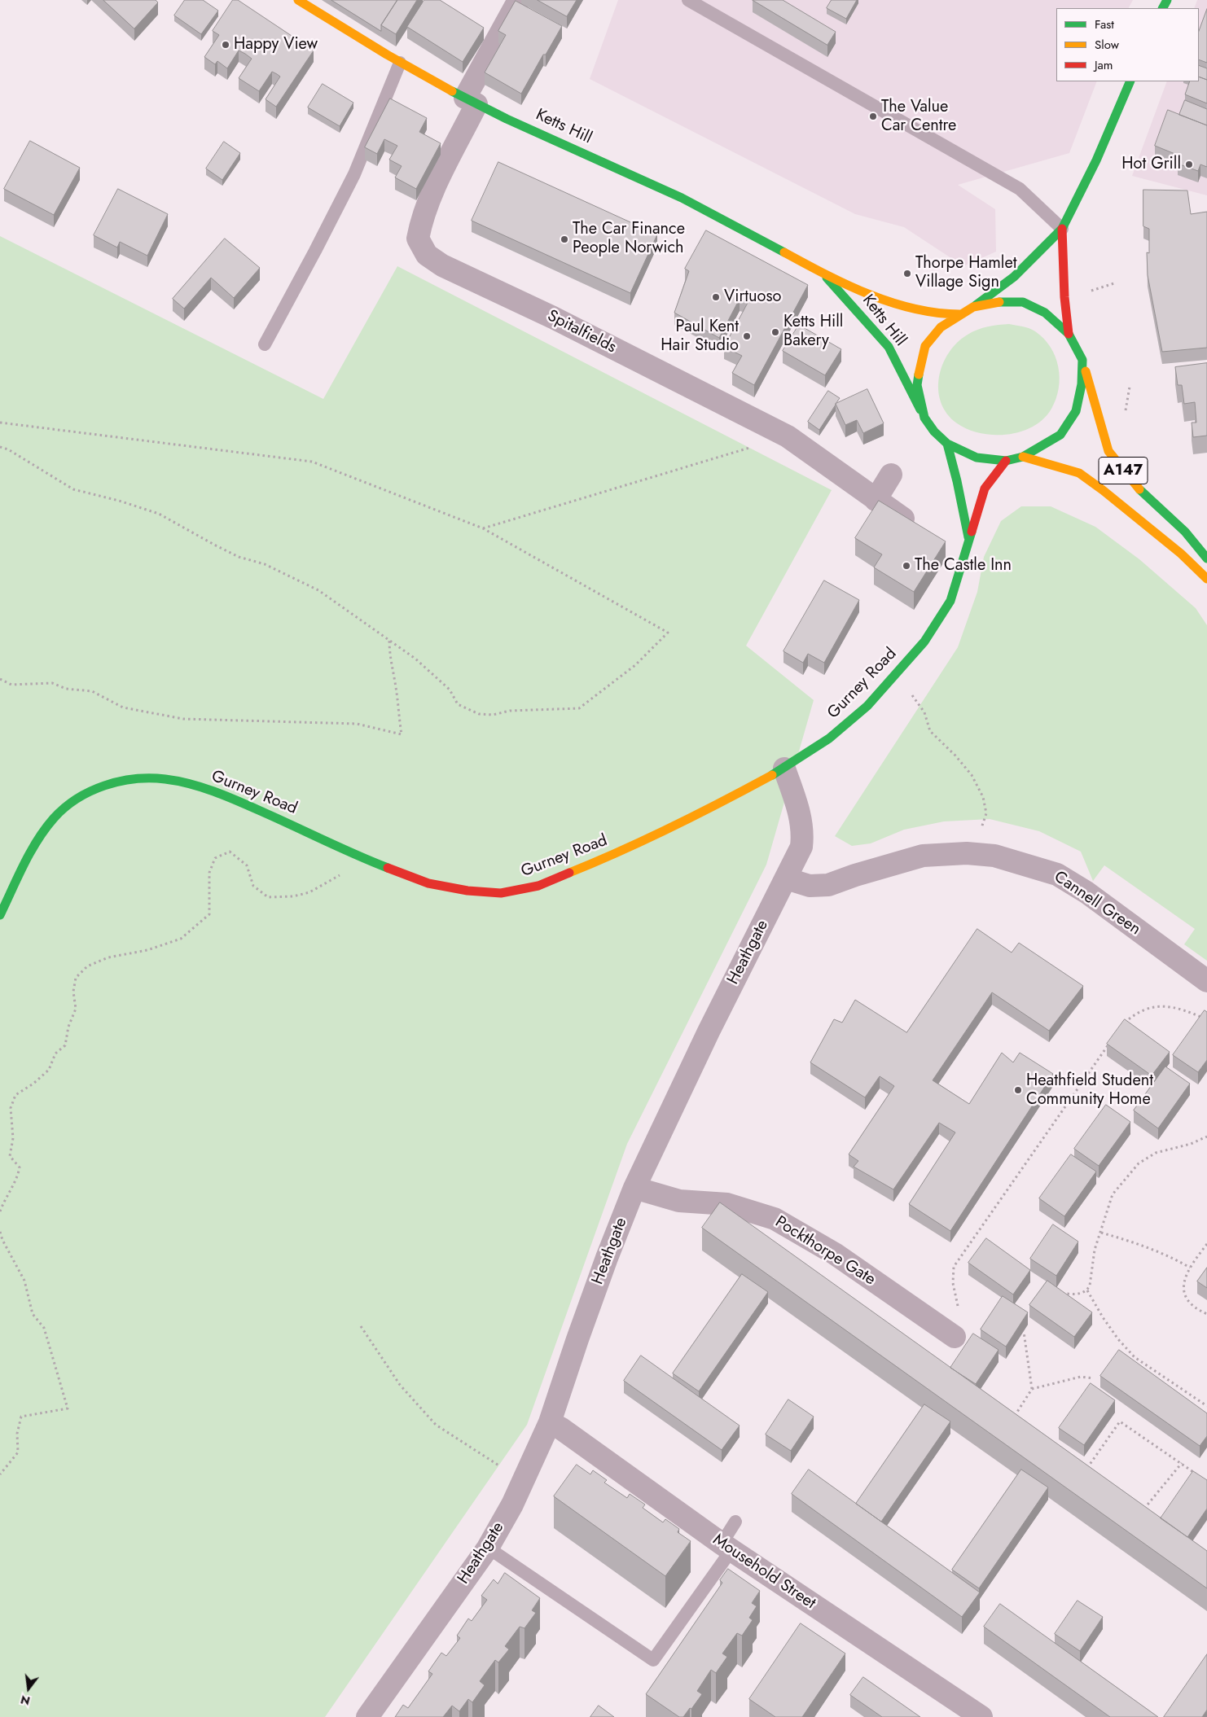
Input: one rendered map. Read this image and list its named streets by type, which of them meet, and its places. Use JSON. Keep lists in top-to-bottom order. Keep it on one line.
{"streets":{"main road":["Ketts Hill","A147","Gurney Road"],"street":["Spitalfields","Cannell Green","Heathgate","Pockthorpe Gate","Mousehold Street"]},"crossings":[["Ketts Hill","Spitalfields"],["Ketts Hill","A147"],["A147","Gurney Road"],["Gurney Road","Heathgate"],["Cannell Green","Heathgate"],["Heathgate","Pockthorpe Gate"],["Heathgate","Mousehold Street"]],"places":["Happy View","The Value Car Centre","Hot Grill","The Car Finance People Norwich","Thorpe Hamlet Village Sign","Virtuoso","Ketts Hill Bakery","Paul Kent Hair Studio","The Castle Inn","Heathfield Student Community Home"],"legend":["Fast","Slow","Jam"],"north":"bottom"}
